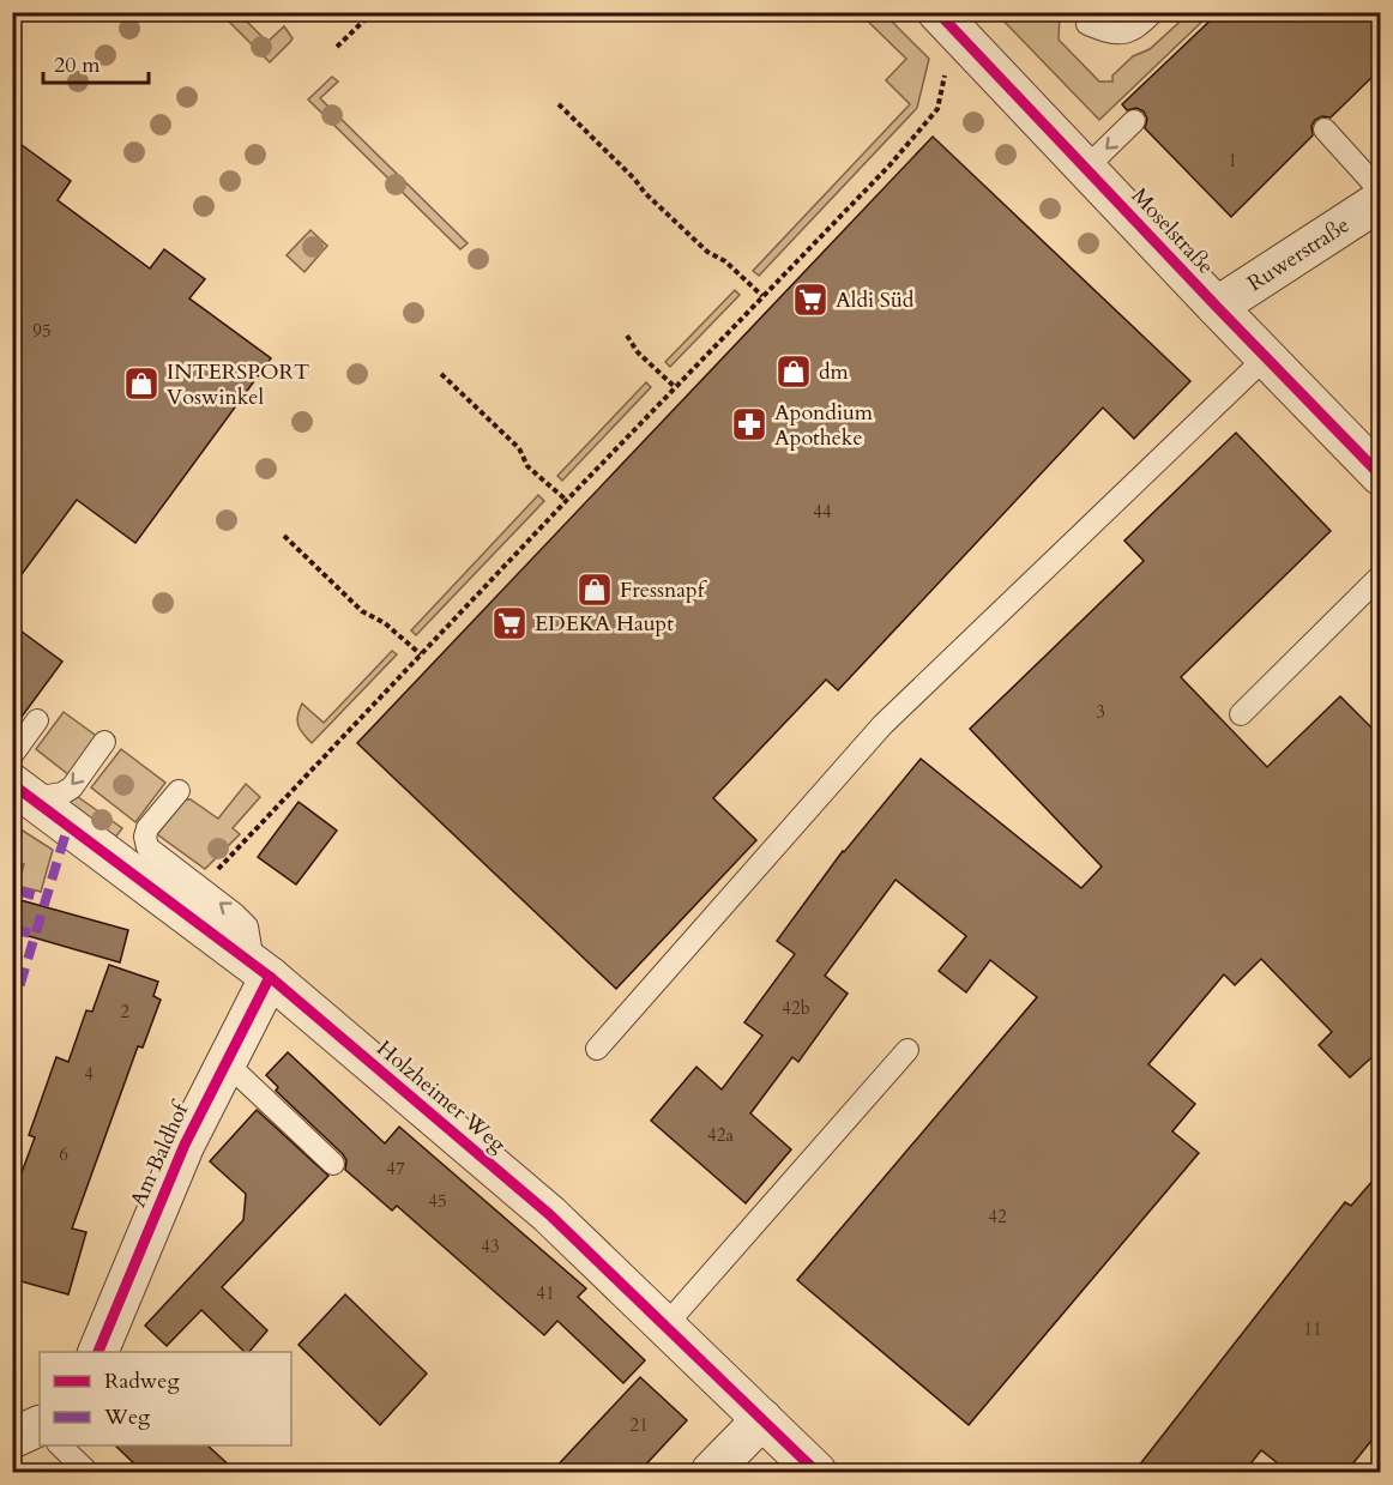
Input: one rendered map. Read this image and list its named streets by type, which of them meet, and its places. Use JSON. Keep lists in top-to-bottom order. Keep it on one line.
{"streets":{"street":["Moselstraße","Ruwerstraße","Holzheimer Weg","Am Baldhof"]},"crossings":[["Moselstraße","Ruwerstraße"],["Holzheimer Weg","Am Baldhof"]],"places":{"supermarket":["Aldi Süd","EDEKA Haupt"],"shop":["dm","INTERSPORT Voswinkel","Fressnapf"],"pharmacy":["Apondium Apotheke"]},"house_numbers":["1","95","44","3","42b","2","4","42a","6","47","45","42","43","41","11","21"],"legend":["Radweg","Weg"],"scale_bar":"20 m"}
